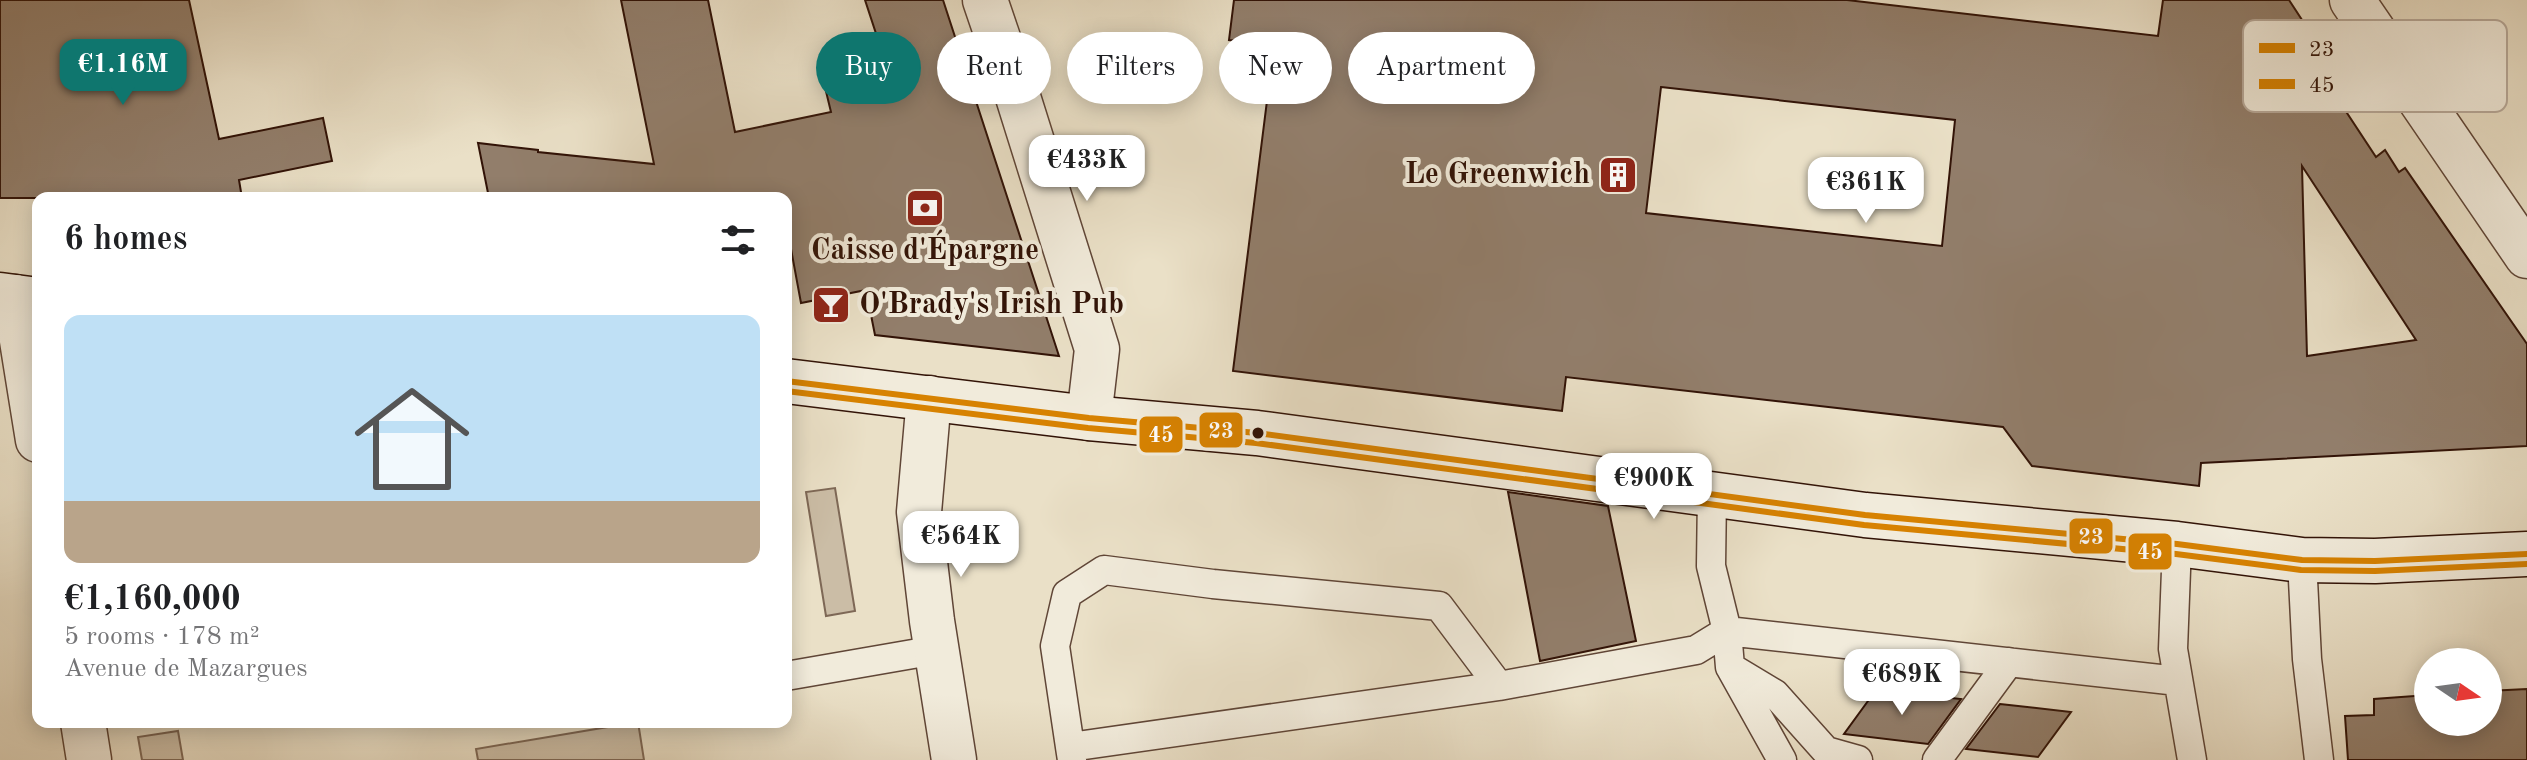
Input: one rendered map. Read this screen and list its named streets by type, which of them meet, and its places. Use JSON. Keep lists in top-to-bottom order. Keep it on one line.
{"places":{"building":["Le Greenwich"],"bank":["Caisse d'Épargne"],"bar":["O'Brady's Irish Pub"]},"lines":["transit line 23","transit line 45"],"legend":["23","45"],"north":"right","page":{"chip":["Buy","Rent","Filters","New","Apartment"],"price":["€1.16M","€433K","€361K","€900K","€564K","€689K"],"heading":"6 homes","list":[{"name":"€1,160,000","note":"5 rooms · 178 m² · Avenue de Mazargues"}]}}
